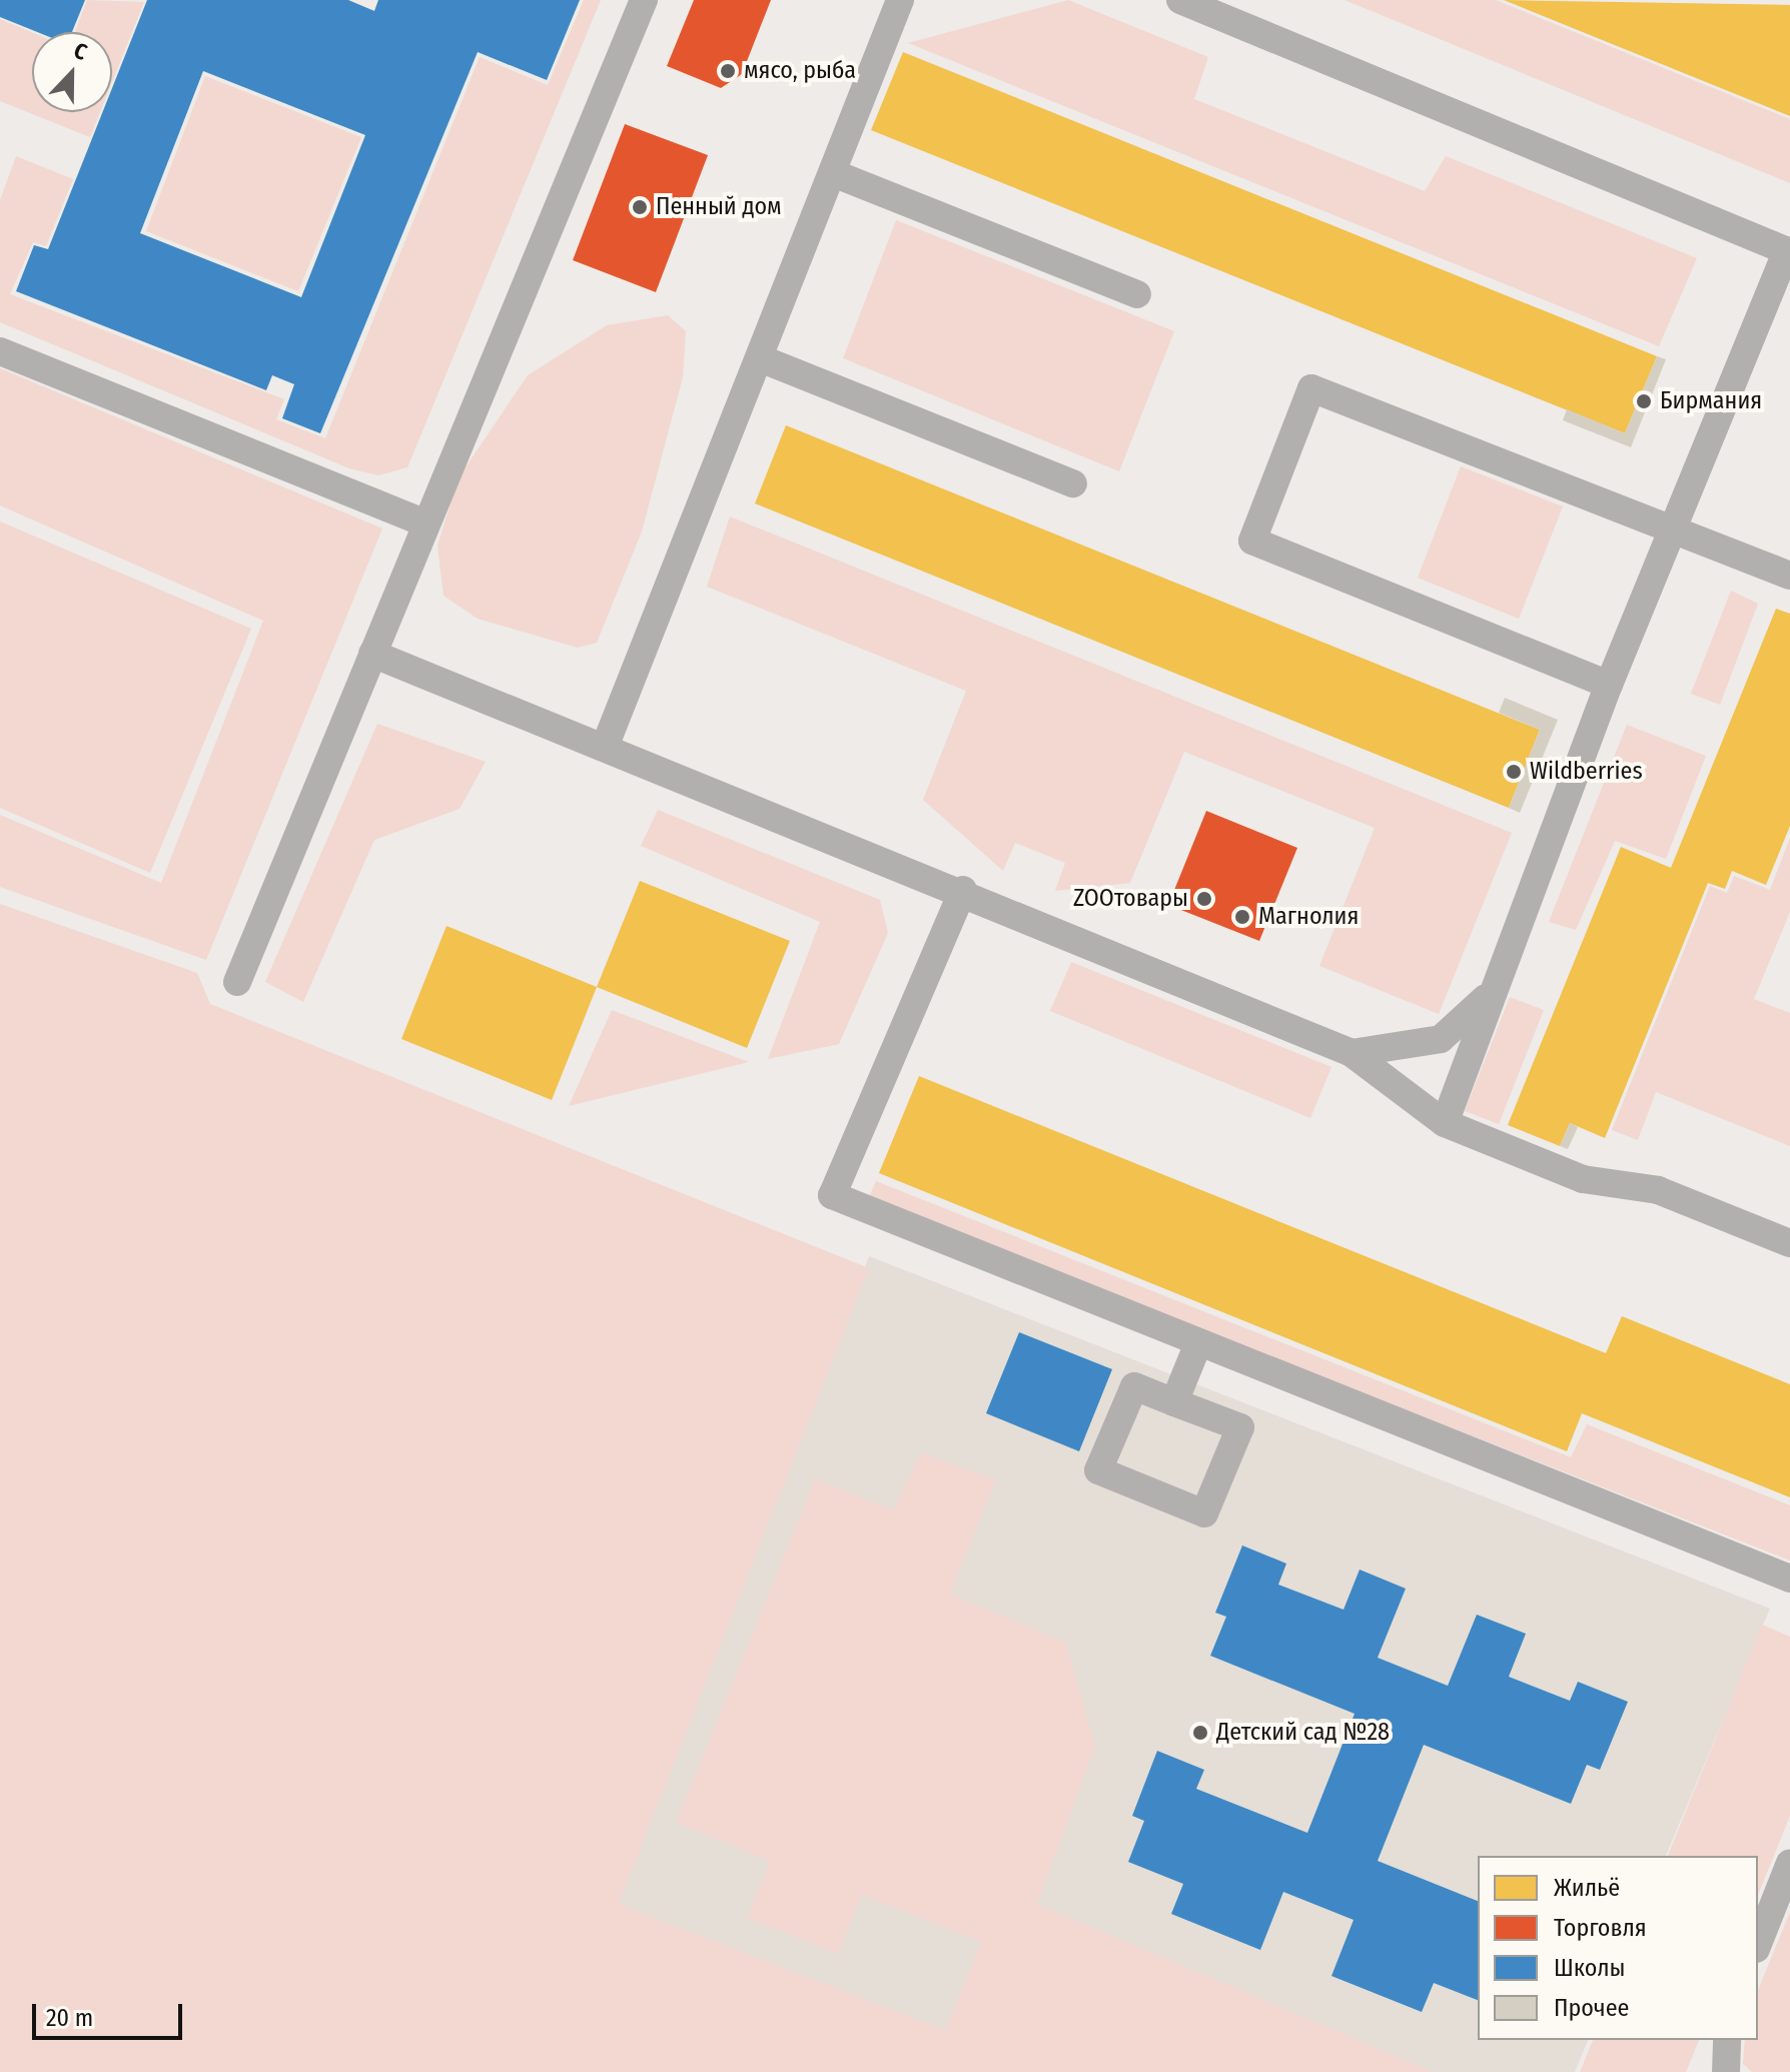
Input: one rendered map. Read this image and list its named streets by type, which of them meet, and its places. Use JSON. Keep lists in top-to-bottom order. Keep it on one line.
{"places":["мясо, рыба","Пенный дом","Бирмания","Wildberries","ZOOтовары","Магнолия","Детский сад №28"],"legend":["Жильё","Торговля","Школы","Прочее"],"scale_bar":"20 m","north":"top"}
